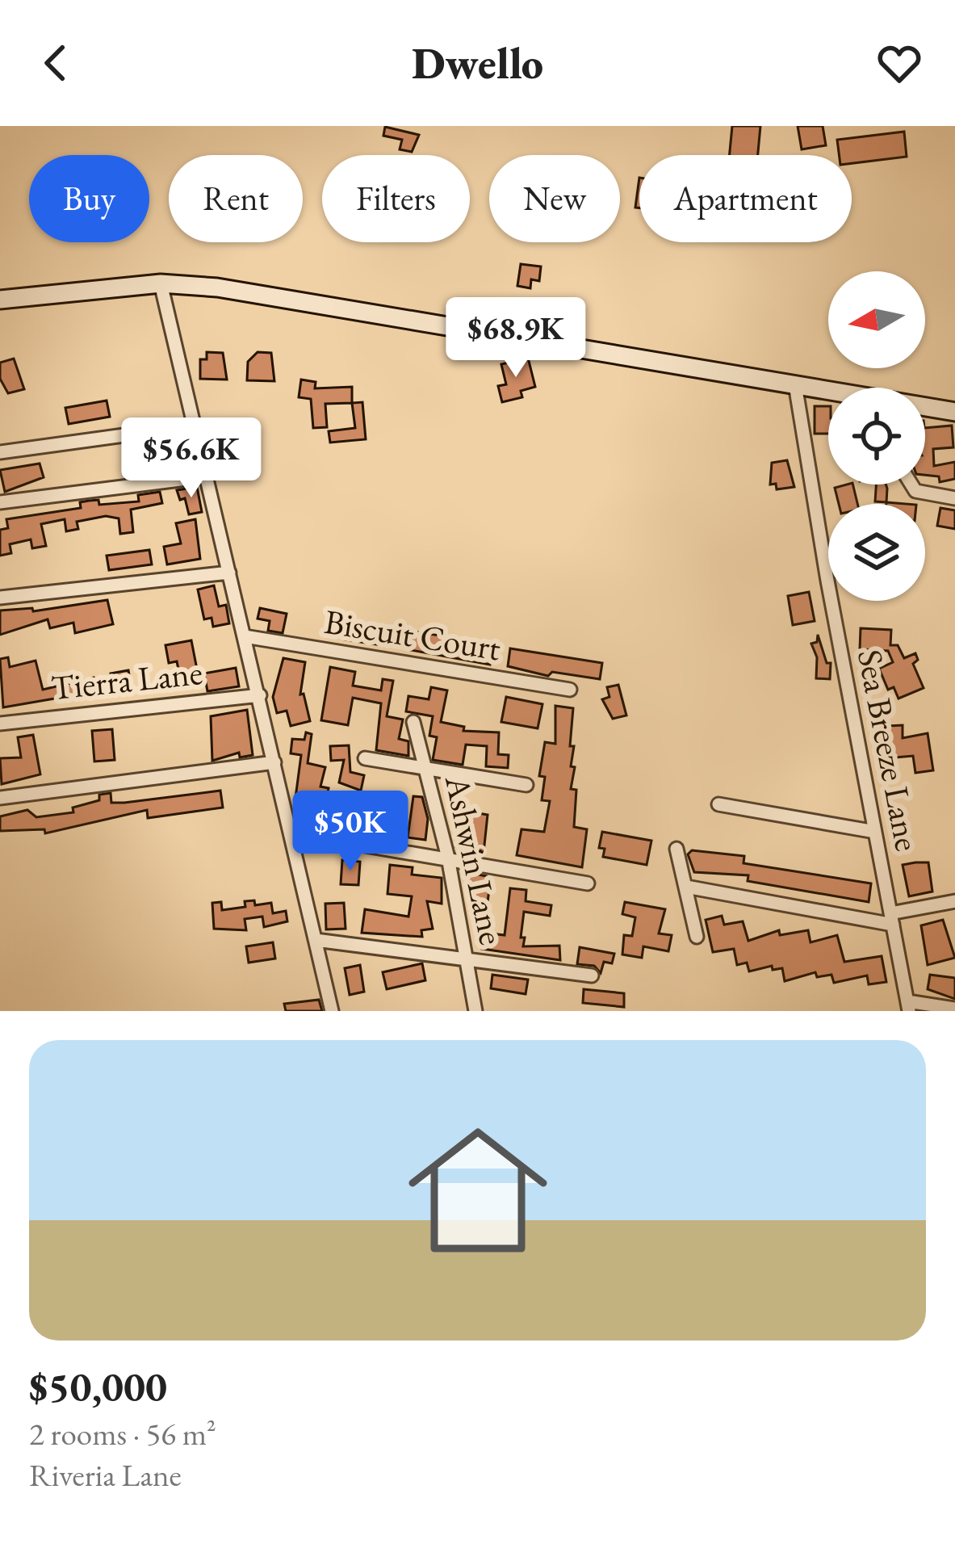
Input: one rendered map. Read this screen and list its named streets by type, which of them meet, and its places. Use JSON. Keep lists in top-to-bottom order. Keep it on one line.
{"streets":{"street":["Biscuit Court","Tierra Lane","Sea Breeze Lane","Ashwin Lane"]},"north":"left","page":{"header":"Dwello","chip":["Buy","Rent","Filters","New","Apartment"],"price":["$68.9K","$56.6K","$50K"],"list":[{"name":"$50,000","note":"2 rooms · 56 m² · Riveria Lane"}]}}
